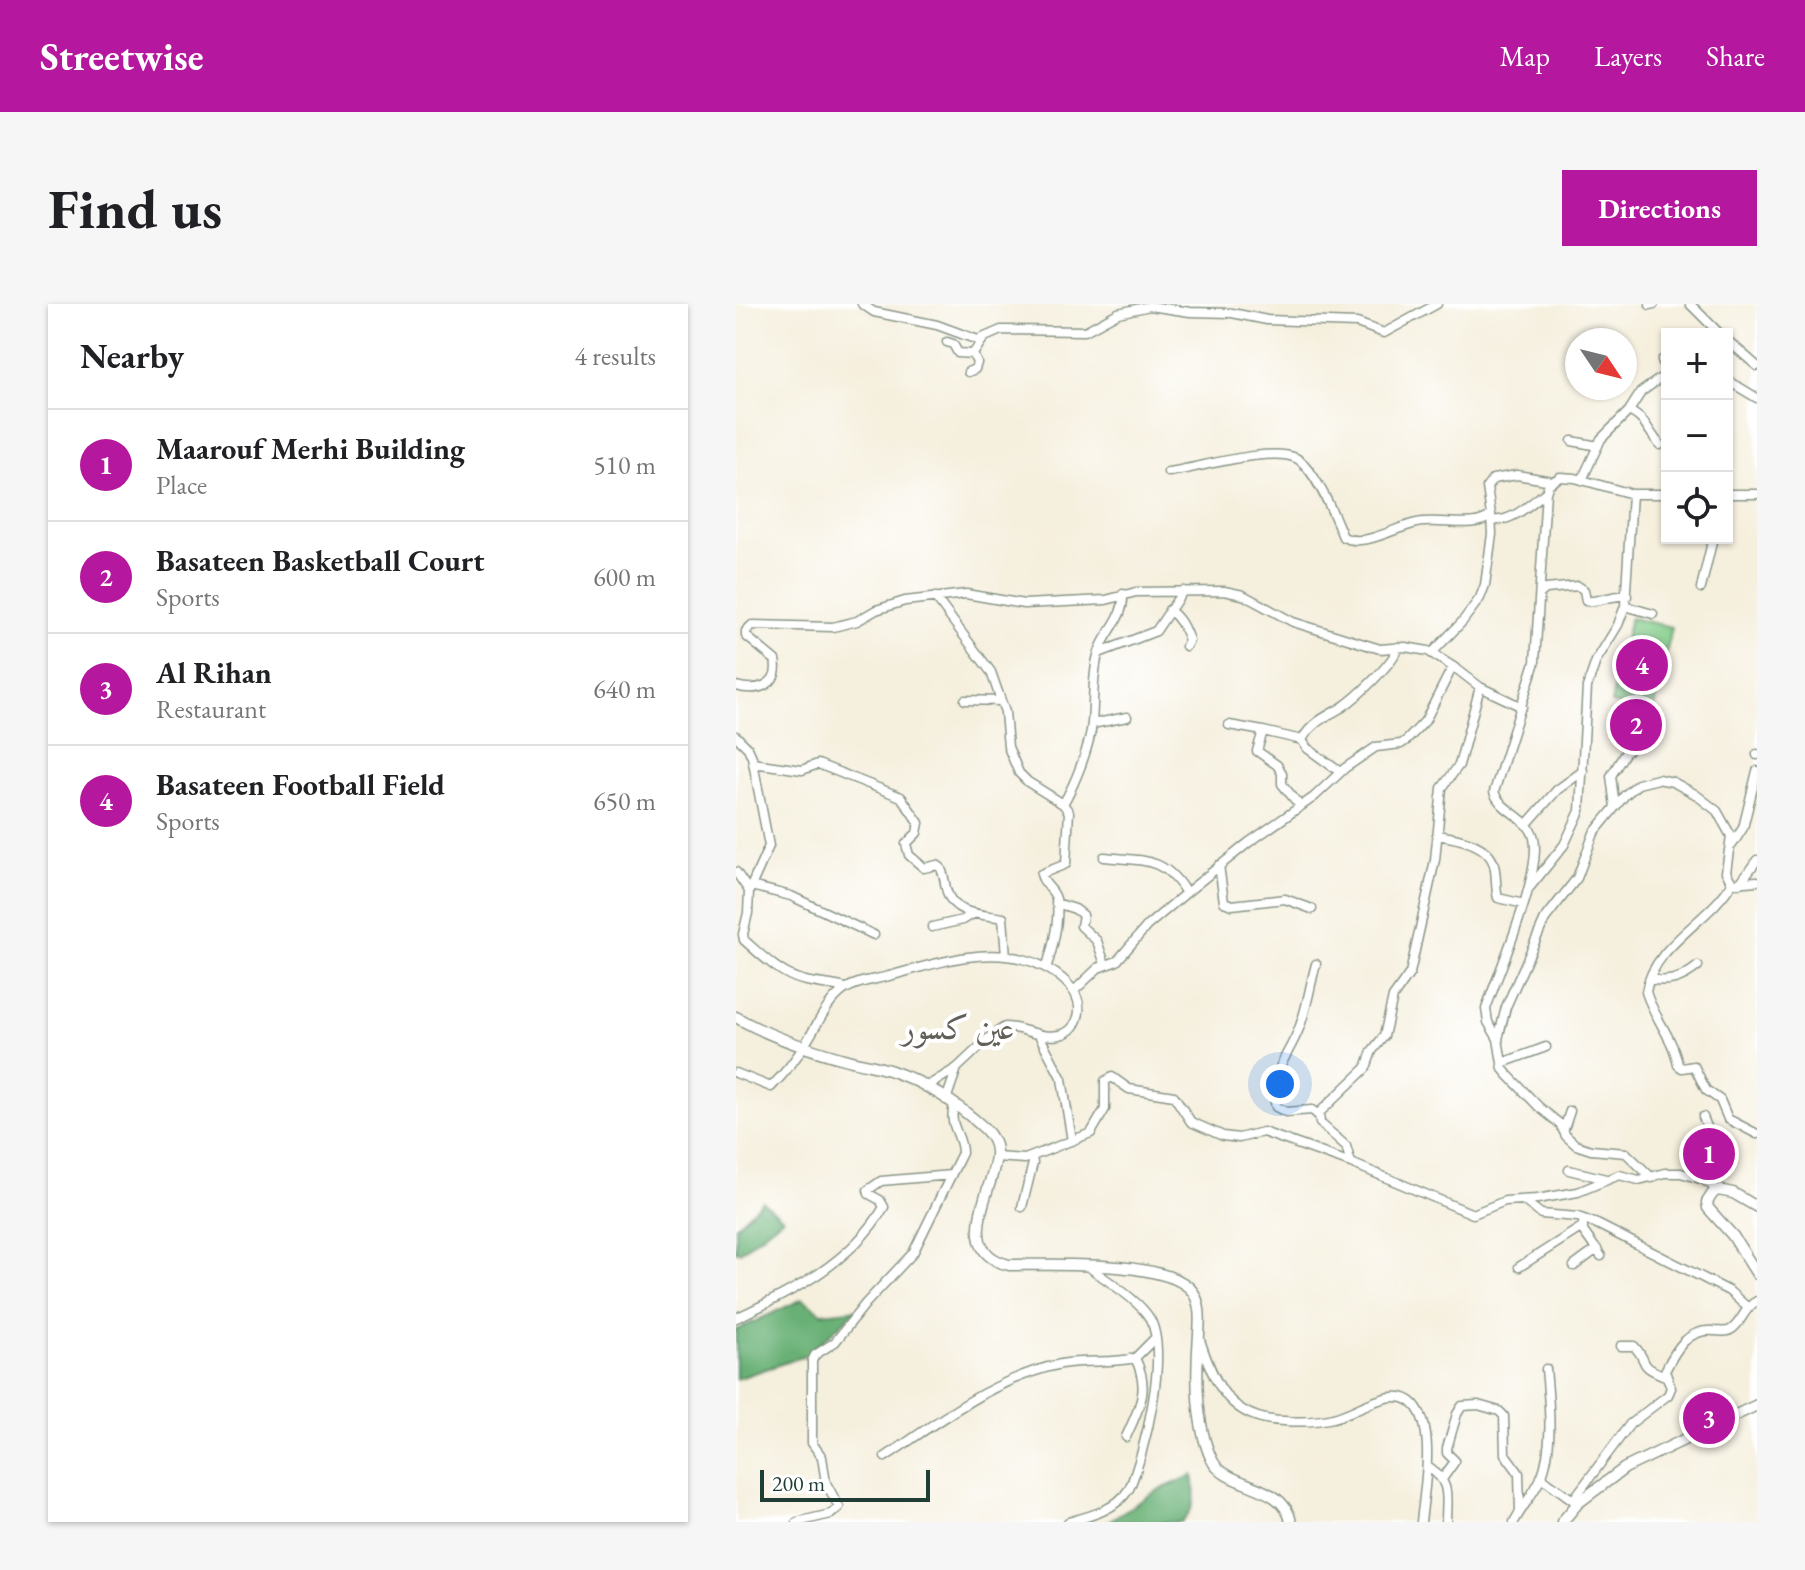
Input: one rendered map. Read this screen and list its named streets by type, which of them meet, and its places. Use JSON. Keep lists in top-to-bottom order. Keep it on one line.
{"districts":["عين كسور"],"scale_bar":"200 m","north":"bottom right","page":{"header":"Streetwise","nav":["Map","Layers","Share"],"buttons":"Directions","title":"Find us","heading":["Nearby","4 results"],"map_buttons":["+","−"],"list":[{"mark":"1","name":"Maarouf Merhi Building","note":"Place","value":"510 m"},{"mark":"2","name":"Basateen Basketball Court","note":"Sports","value":"600 m"},{"mark":"3","name":"Al Rihan","note":"Restaurant","value":"640 m"},{"mark":"4","name":"Basateen Football Field","note":"Sports","value":"650 m"}],"pins":["4","2","1","3"],"scale":"200 m"}}
